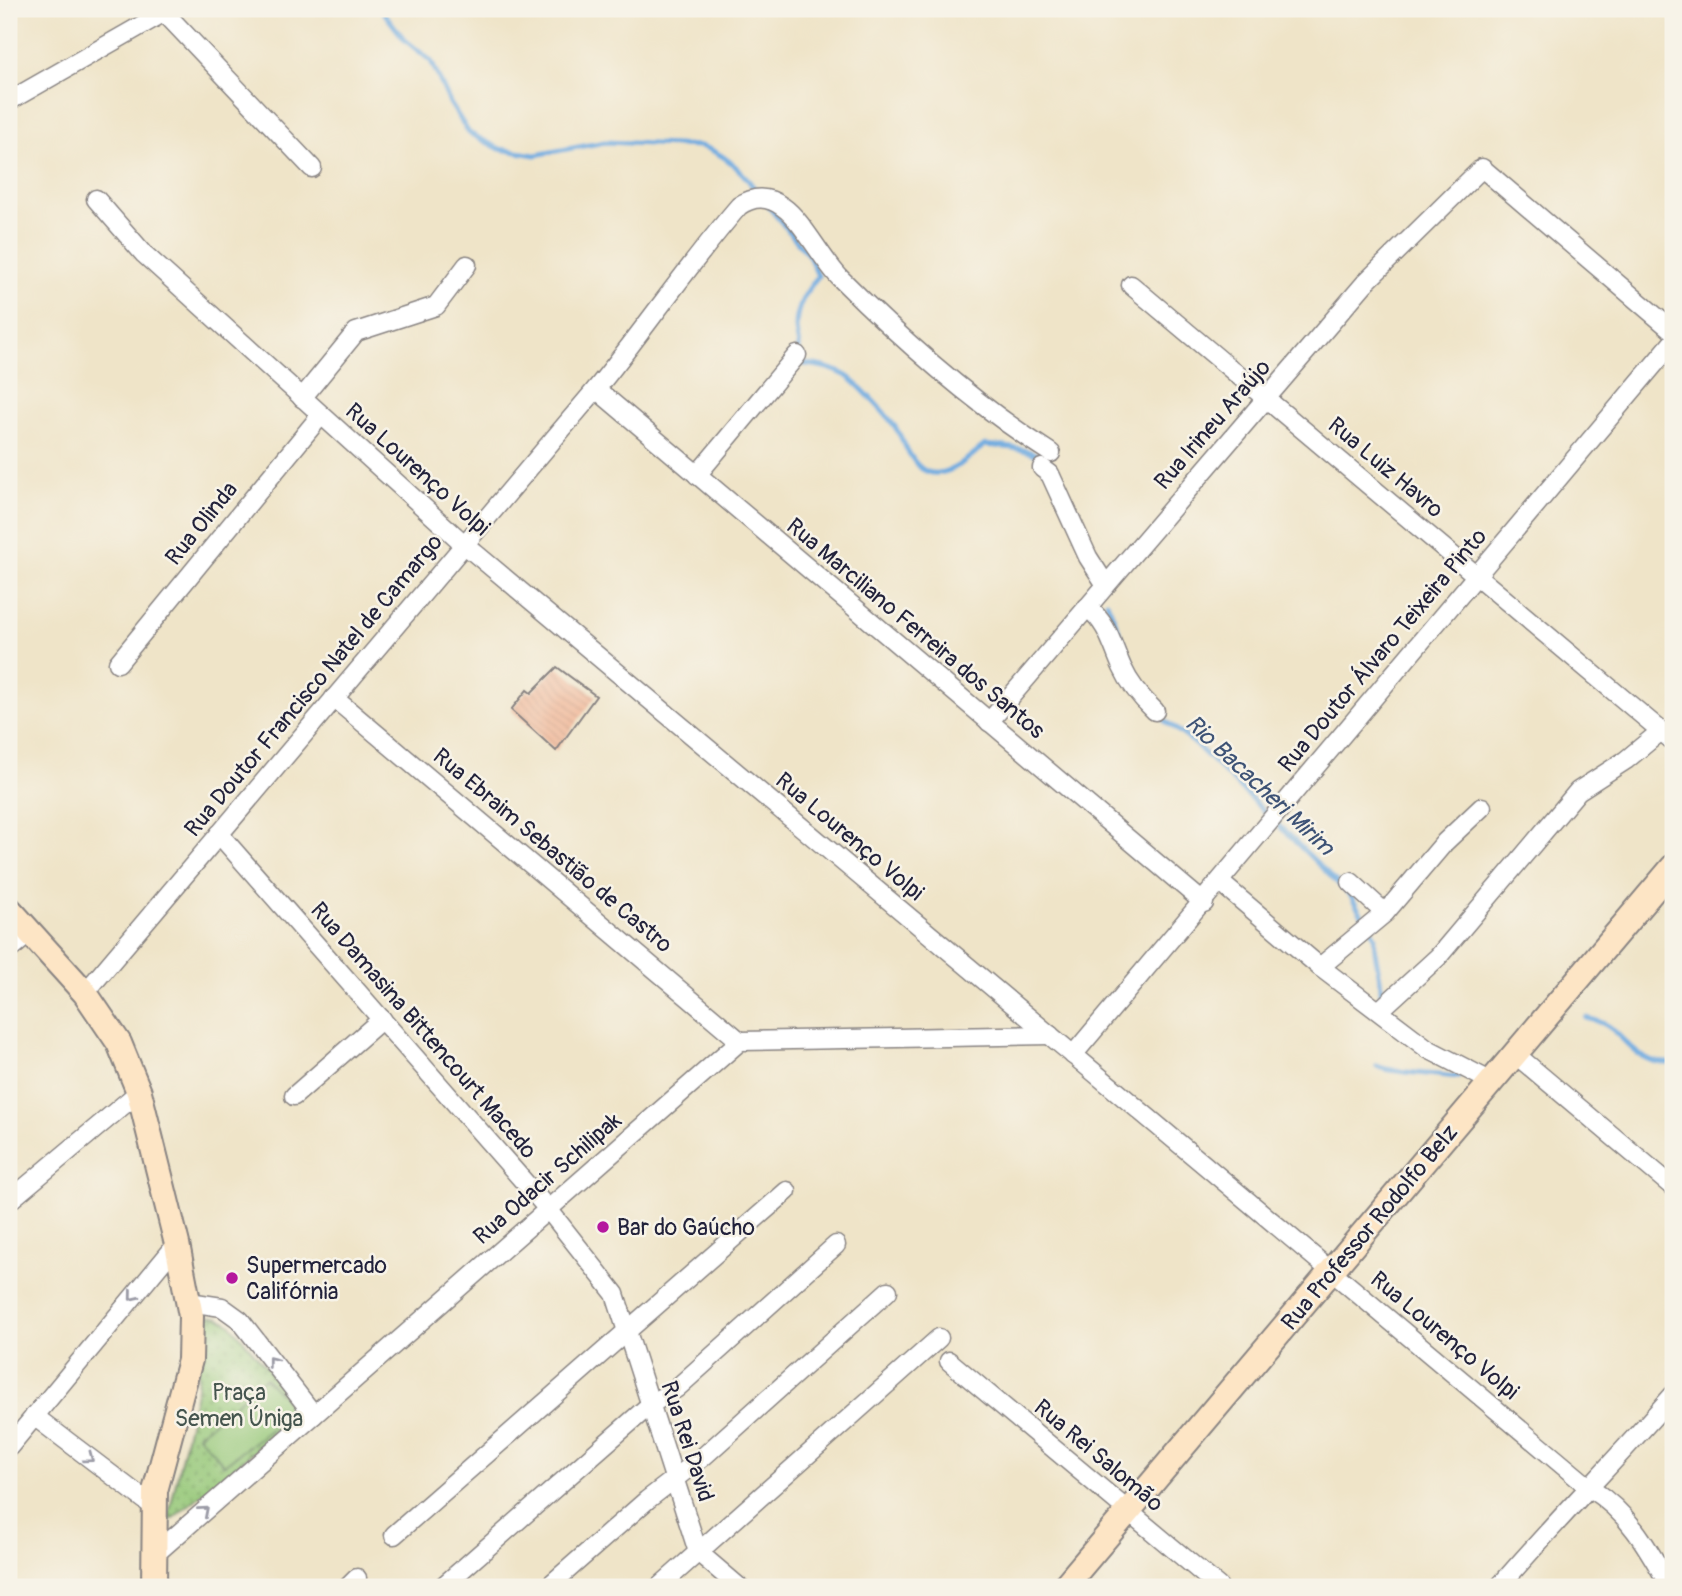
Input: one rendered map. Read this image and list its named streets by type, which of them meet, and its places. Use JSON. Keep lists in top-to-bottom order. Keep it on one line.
{"streets":{"street":["Rua Irineu Araújo","Rua Luiz Havro","Rua Lourenço Volpi","Rua Olinda","Rua Marciliano Ferreira dos Santos","Rua Doutor Álvaro Teixeira Pinto","Rua Doutor Francisco Natel de Camargo","Rua Ebraim Sebastião de Castro","Rua Damasina Bittencourt Macedo","Rua Odacir Schilipak","Rua Professor Rodolfo Belz","Rua Rei David","Rua Rei Salomão"]},"crossings":[["Rua Irineu Araújo","Rua Luiz Havro"],["Rua Irineu Araújo","Rua Marciliano Ferreira dos Santos"],["Rua Irineu Araújo","Rua Doutor Francisco Natel de Camargo"],["Rua Luiz Havro","Rua Doutor Álvaro Teixeira Pinto"],["Rua Lourenço Volpi","Rua Olinda"],["Rua Lourenço Volpi","Rua Doutor Álvaro Teixeira Pinto"],["Rua Lourenço Volpi","Rua Doutor Francisco Natel de Camargo"],["Rua Lourenço Volpi","Rua Professor Rodolfo Belz"],["Rua Marciliano Ferreira dos Santos","Rua Doutor Álvaro Teixeira Pinto"],["Rua Marciliano Ferreira dos Santos","Rua Doutor Francisco Natel de Camargo"],["Rua Doutor Francisco Natel de Camargo","Rua Ebraim Sebastião de Castro"],["Rua Doutor Francisco Natel de Camargo","Rua Damasina Bittencourt Macedo"],["Rua Ebraim Sebastião de Castro","Rua Odacir Schilipak"],["Rua Damasina Bittencourt Macedo","Rua Odacir Schilipak"],["Rua Damasina Bittencourt Macedo","Rua Rei David"],["Rua Professor Rodolfo Belz","Rua Rei Salomão"]],"water":["Rio Bacacheri Mirim"],"parks":["Praça Semen Úniga"],"places":["Bar do Gaúcho","Supermercado Califórnia"]}
